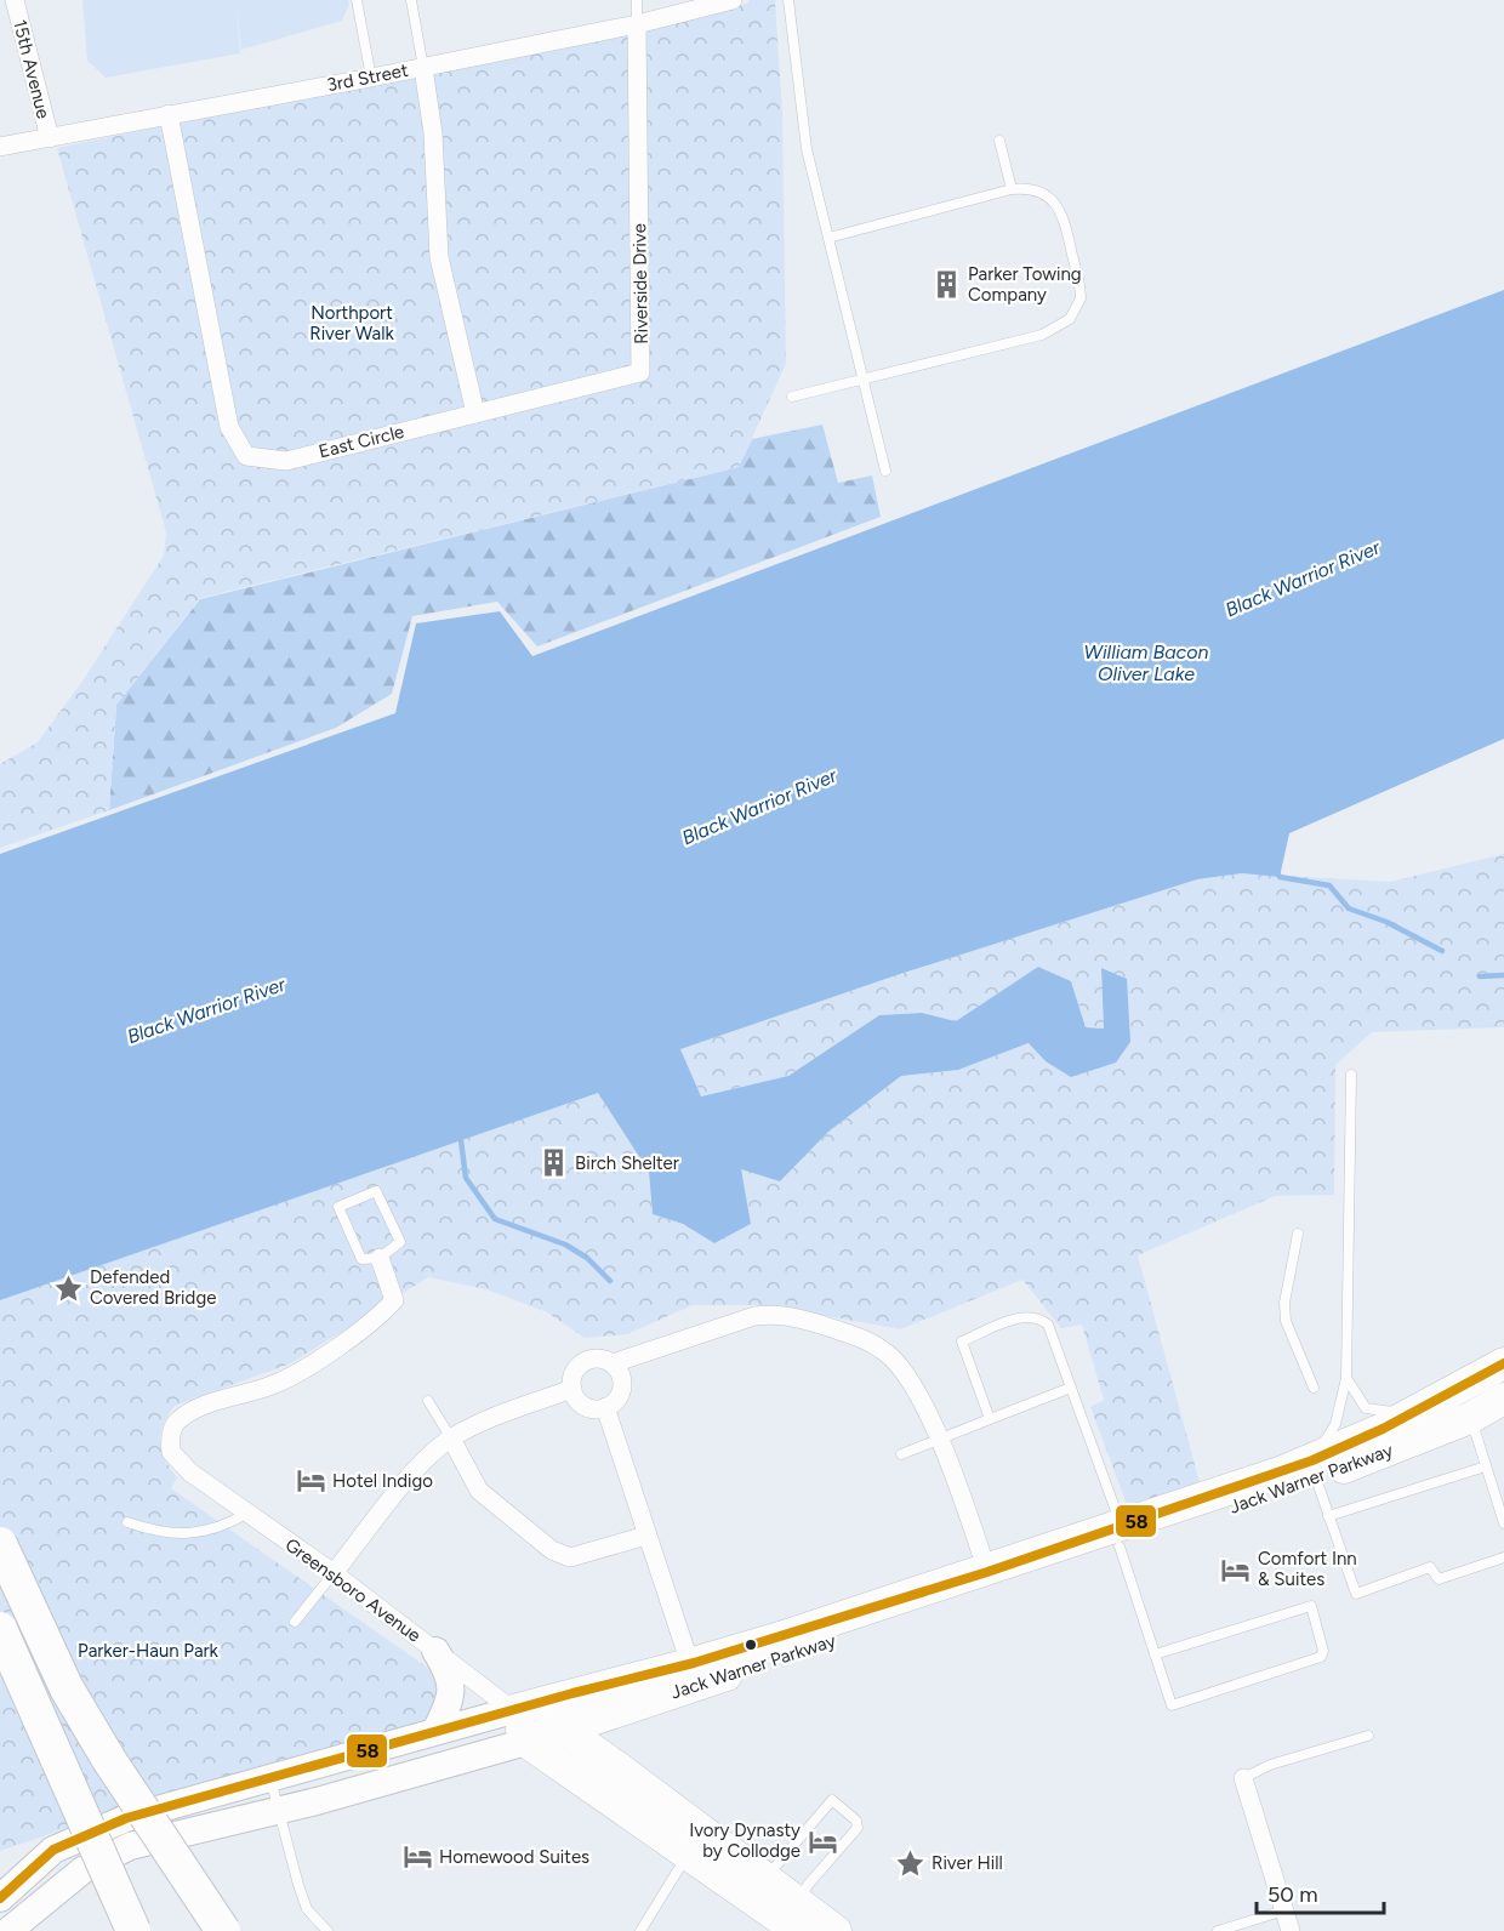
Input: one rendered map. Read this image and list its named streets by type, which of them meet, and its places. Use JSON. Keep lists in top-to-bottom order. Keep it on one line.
{"streets":{"main road":["Jack Warner Parkway","Greensboro Avenue"],"street":["15th Avenue","3rd Street","Riverside Drive","East Circle"]},"crossings":[["15th Avenue","3rd Street"],["3rd Street","Riverside Drive"],["3rd Street","East Circle"],["Riverside Drive","East Circle"],["Jack Warner Parkway","Greensboro Avenue"]],"water":["Black Warrior River","William Bacon Oliver Lake"],"parks":["Northport River Walk","Parker-Haun Park"],"places":{"building":["Parker Towing Company","Birch Shelter"],"place":["Defended Covered Bridge","River Hill"],"hotel":["Hotel Indigo","Comfort Inn & Suites","Ivory Dynasty by Collodge","Homewood Suites"]},"lines":["transit line 58"],"scale_bar":"50 m"}
